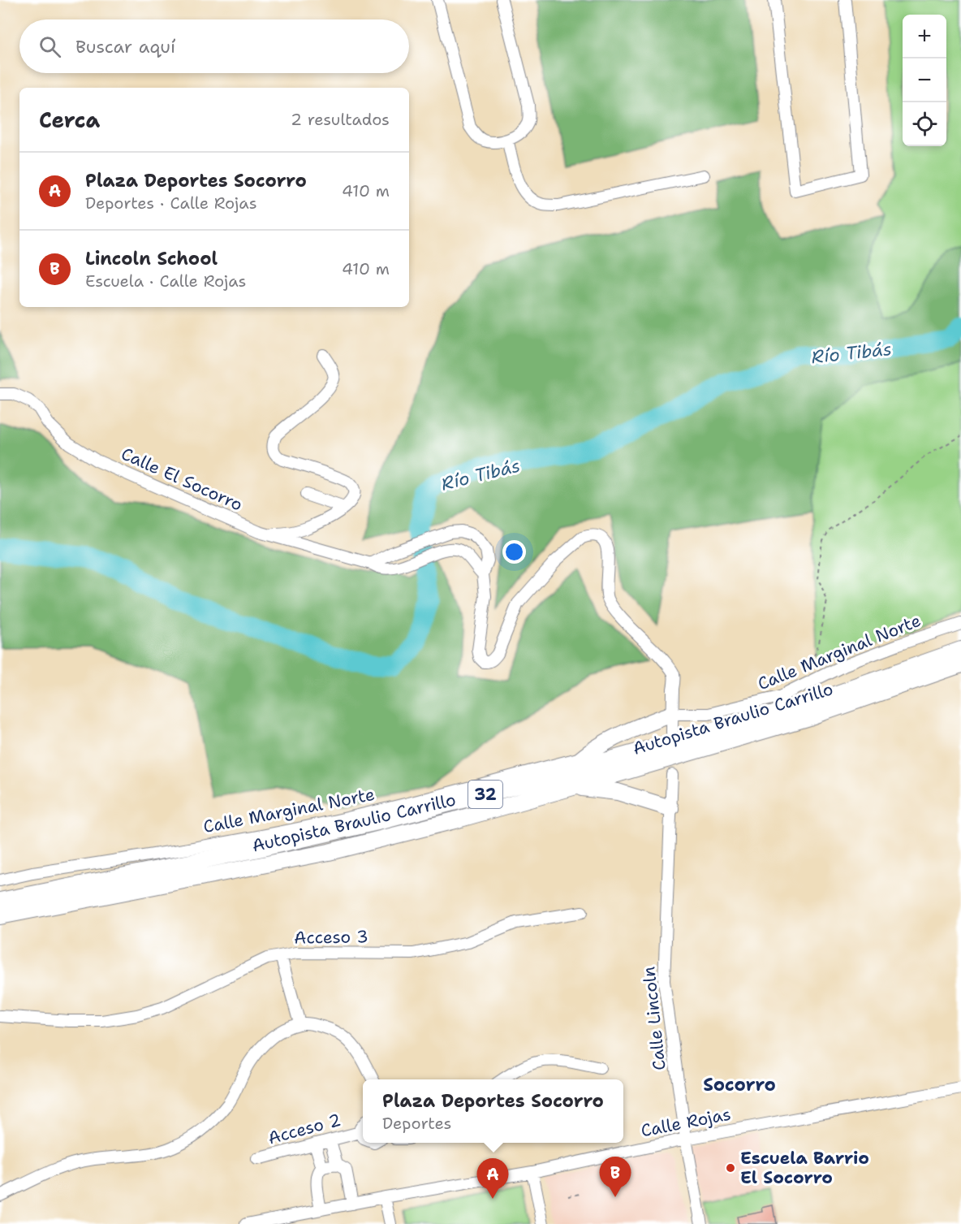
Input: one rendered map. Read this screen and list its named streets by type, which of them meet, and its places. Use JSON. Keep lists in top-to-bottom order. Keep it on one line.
{"streets":{"highway":["Autopista Braulio Carrillo","32"],"street":["Calle El Socorro","Calle Marginal Norte","Acceso 3","Calle Lincoln","Calle Rojas","Acceso 2"]},"crossings":[["Calle Lincoln","Calle Rojas"]],"districts":["Socorro"],"water":["Río Tibás"],"places":["Escuela Barrio El Socorro"],"page":{"map_buttons":["+","−"],"search":"Buscar aquí","heading":["Cerca","2 resultados"],"list":[{"mark":"A","name":"Plaza Deportes Socorro","note":"Deportes · Calle Rojas","value":"410 m"},{"mark":"B","name":"Lincoln School","note":"Escuela · Calle Rojas","value":"410 m"}],"popup":["Plaza Deportes Socorro","Deportes"],"pins":["B","A"]}}
